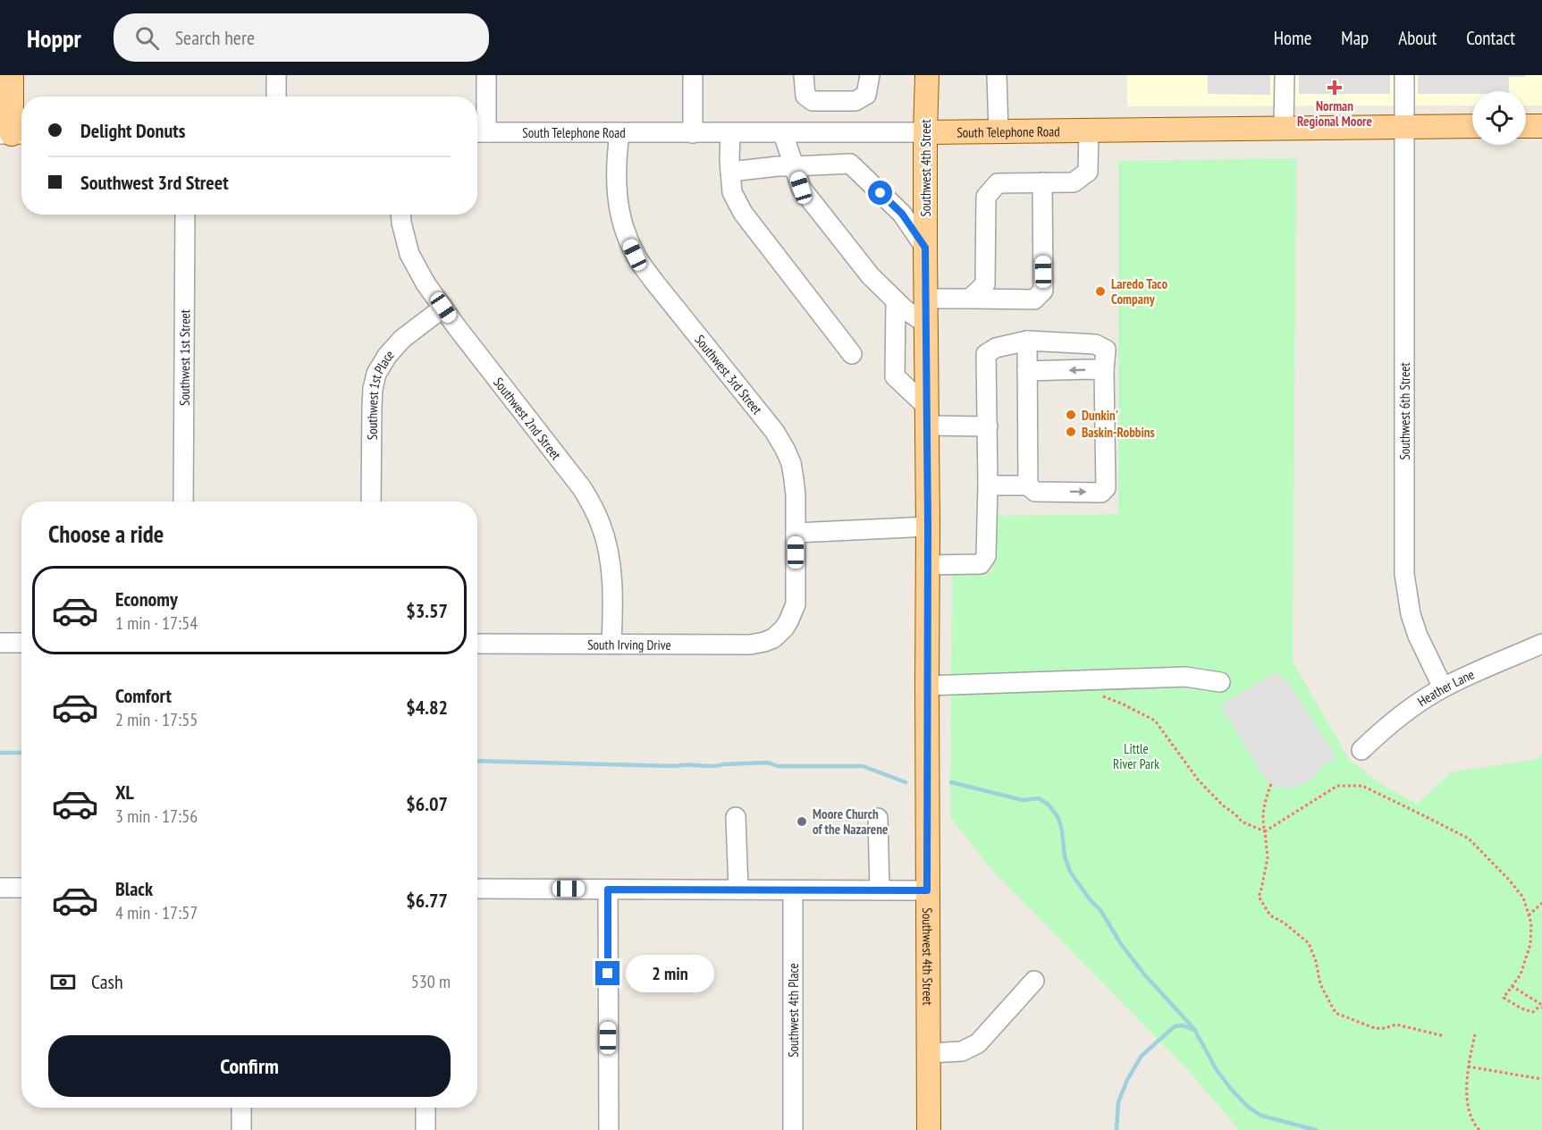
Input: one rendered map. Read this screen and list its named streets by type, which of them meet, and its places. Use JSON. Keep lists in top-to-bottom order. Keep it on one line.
{"streets":{"main road":["South Telephone Road","Southwest 4th Street"],"street":["Southwest 1st Street","Southwest 3rd Street","Southwest 1st Place","Southwest 6th Street","Southwest 2nd Street","South Irving Drive","Heather Lane","Southwest 4th Place"]},"crossings":[["South Telephone Road","Southwest 4th Street"],["South Telephone Road","Southwest 3rd Street"],["South Telephone Road","Southwest 6th Street"],["Southwest 3rd Street","South Irving Drive"],["Southwest 1st Place","Southwest 2nd Street"],["Southwest 6th Street","Heather Lane"],["Southwest 2nd Street","South Irving Drive"]],"parks":["Little River Park"],"places":{"health":["Norman Regional Moore"],"other":["Laredo Taco Company","Dunkin'","Baskin-Robbins","Moore Church of the Nazarene"]},"page":{"header":"Hoppr","search":"Search here","nav":["Home","Map","About","Contact"],"banner":["Delight Donuts","Southwest 3rd Street"],"heading":"Choose a ride","list":[{"name":"Economy","note":"1 min · 17:54","value":"$3.57"},{"name":"Comfort","note":"2 min · 17:55","value":"$4.82"},{"name":"XL","note":"3 min · 17:56","value":"$6.07"},{"name":"Black","note":"4 min · 17:57","value":"$6.77"}],"pay":["Cash","530 m"],"bubble":"2 min","buttons":"Confirm"}}
